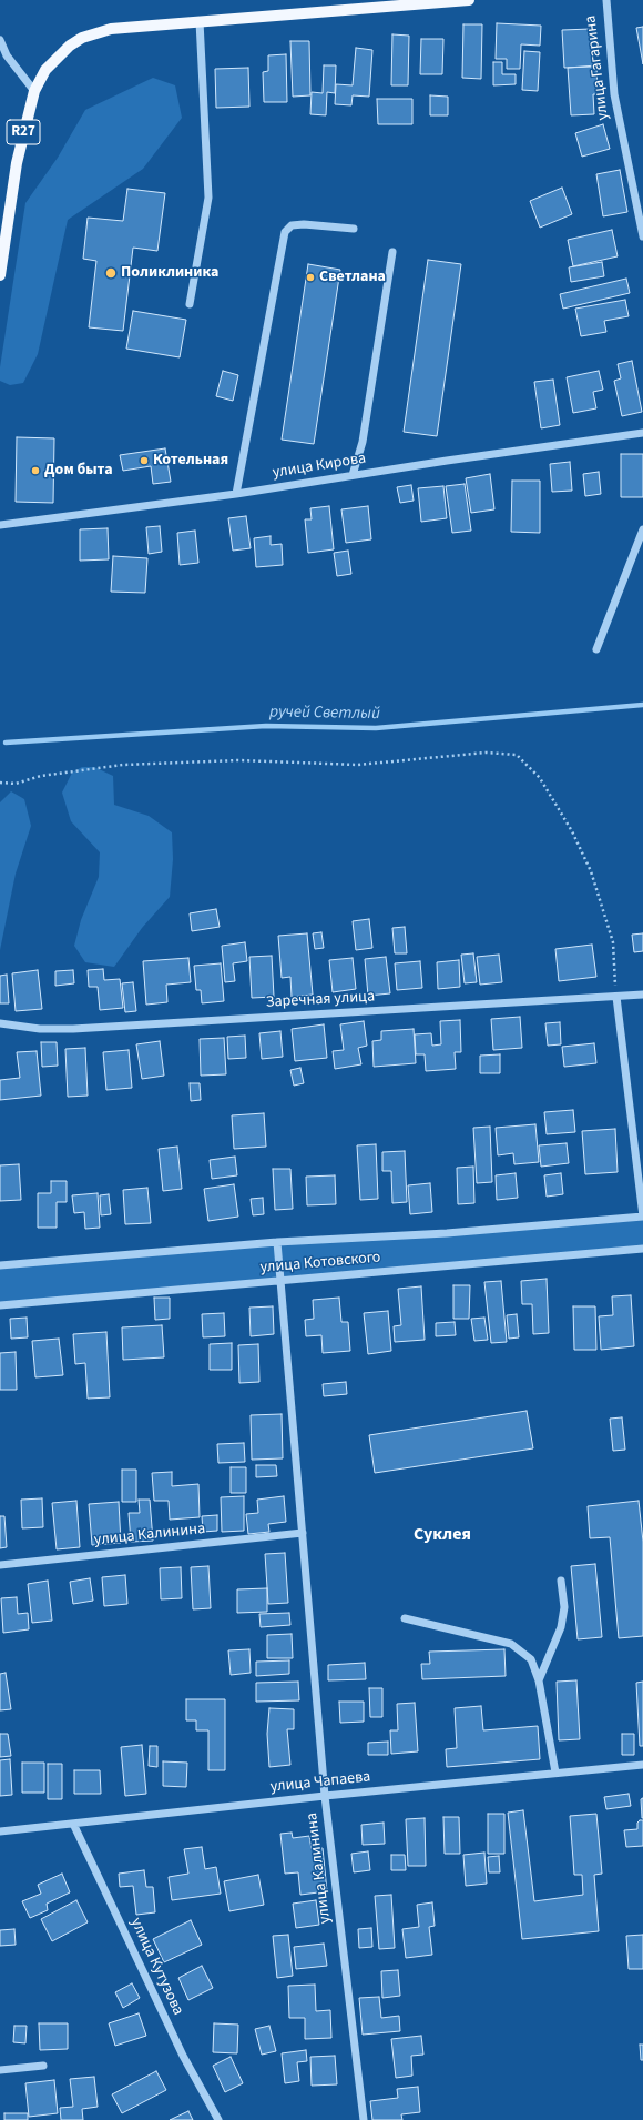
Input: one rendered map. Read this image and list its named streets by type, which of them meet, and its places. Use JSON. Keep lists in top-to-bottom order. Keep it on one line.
{"streets":{"main road":["R27"],"street":["улица Гагарина","улица Кирова","Заречная улица","улица Котовского","улица Калинина","улица Чапаева","улица Кутузова"]},"crossings":[["улица Котовского","улица Калинина"],["улица Калинина","улица Чапаева"],["улица Чапаева","улица Кутузова"]],"districts":["Суклея"],"water":["ручей Светлый"],"places":["Поликлиника","Светлана","Котельная","Дом быта"]}
